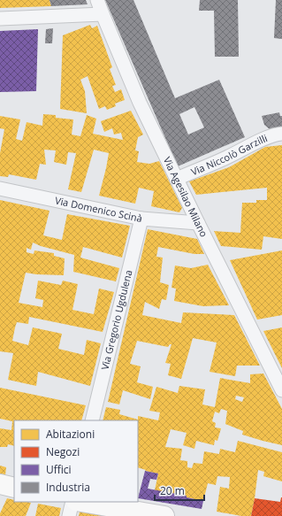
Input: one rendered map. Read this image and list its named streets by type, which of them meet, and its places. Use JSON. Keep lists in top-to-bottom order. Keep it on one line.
{"streets":{"street":["Via Niccolò Garzilli","Via Agesilao Milano","Via Domenico Scinà","Via Gregorio Ugdulena"]},"crossings":[["Via Niccolò Garzilli","Via Agesilao Milano"],["Via Agesilao Milano","Via Domenico Scinà"],["Via Domenico Scinà","Via Gregorio Ugdulena"]],"legend":["Abitazioni","Negozi","Uffici","Industria"],"scale_bar":"20 m"}
